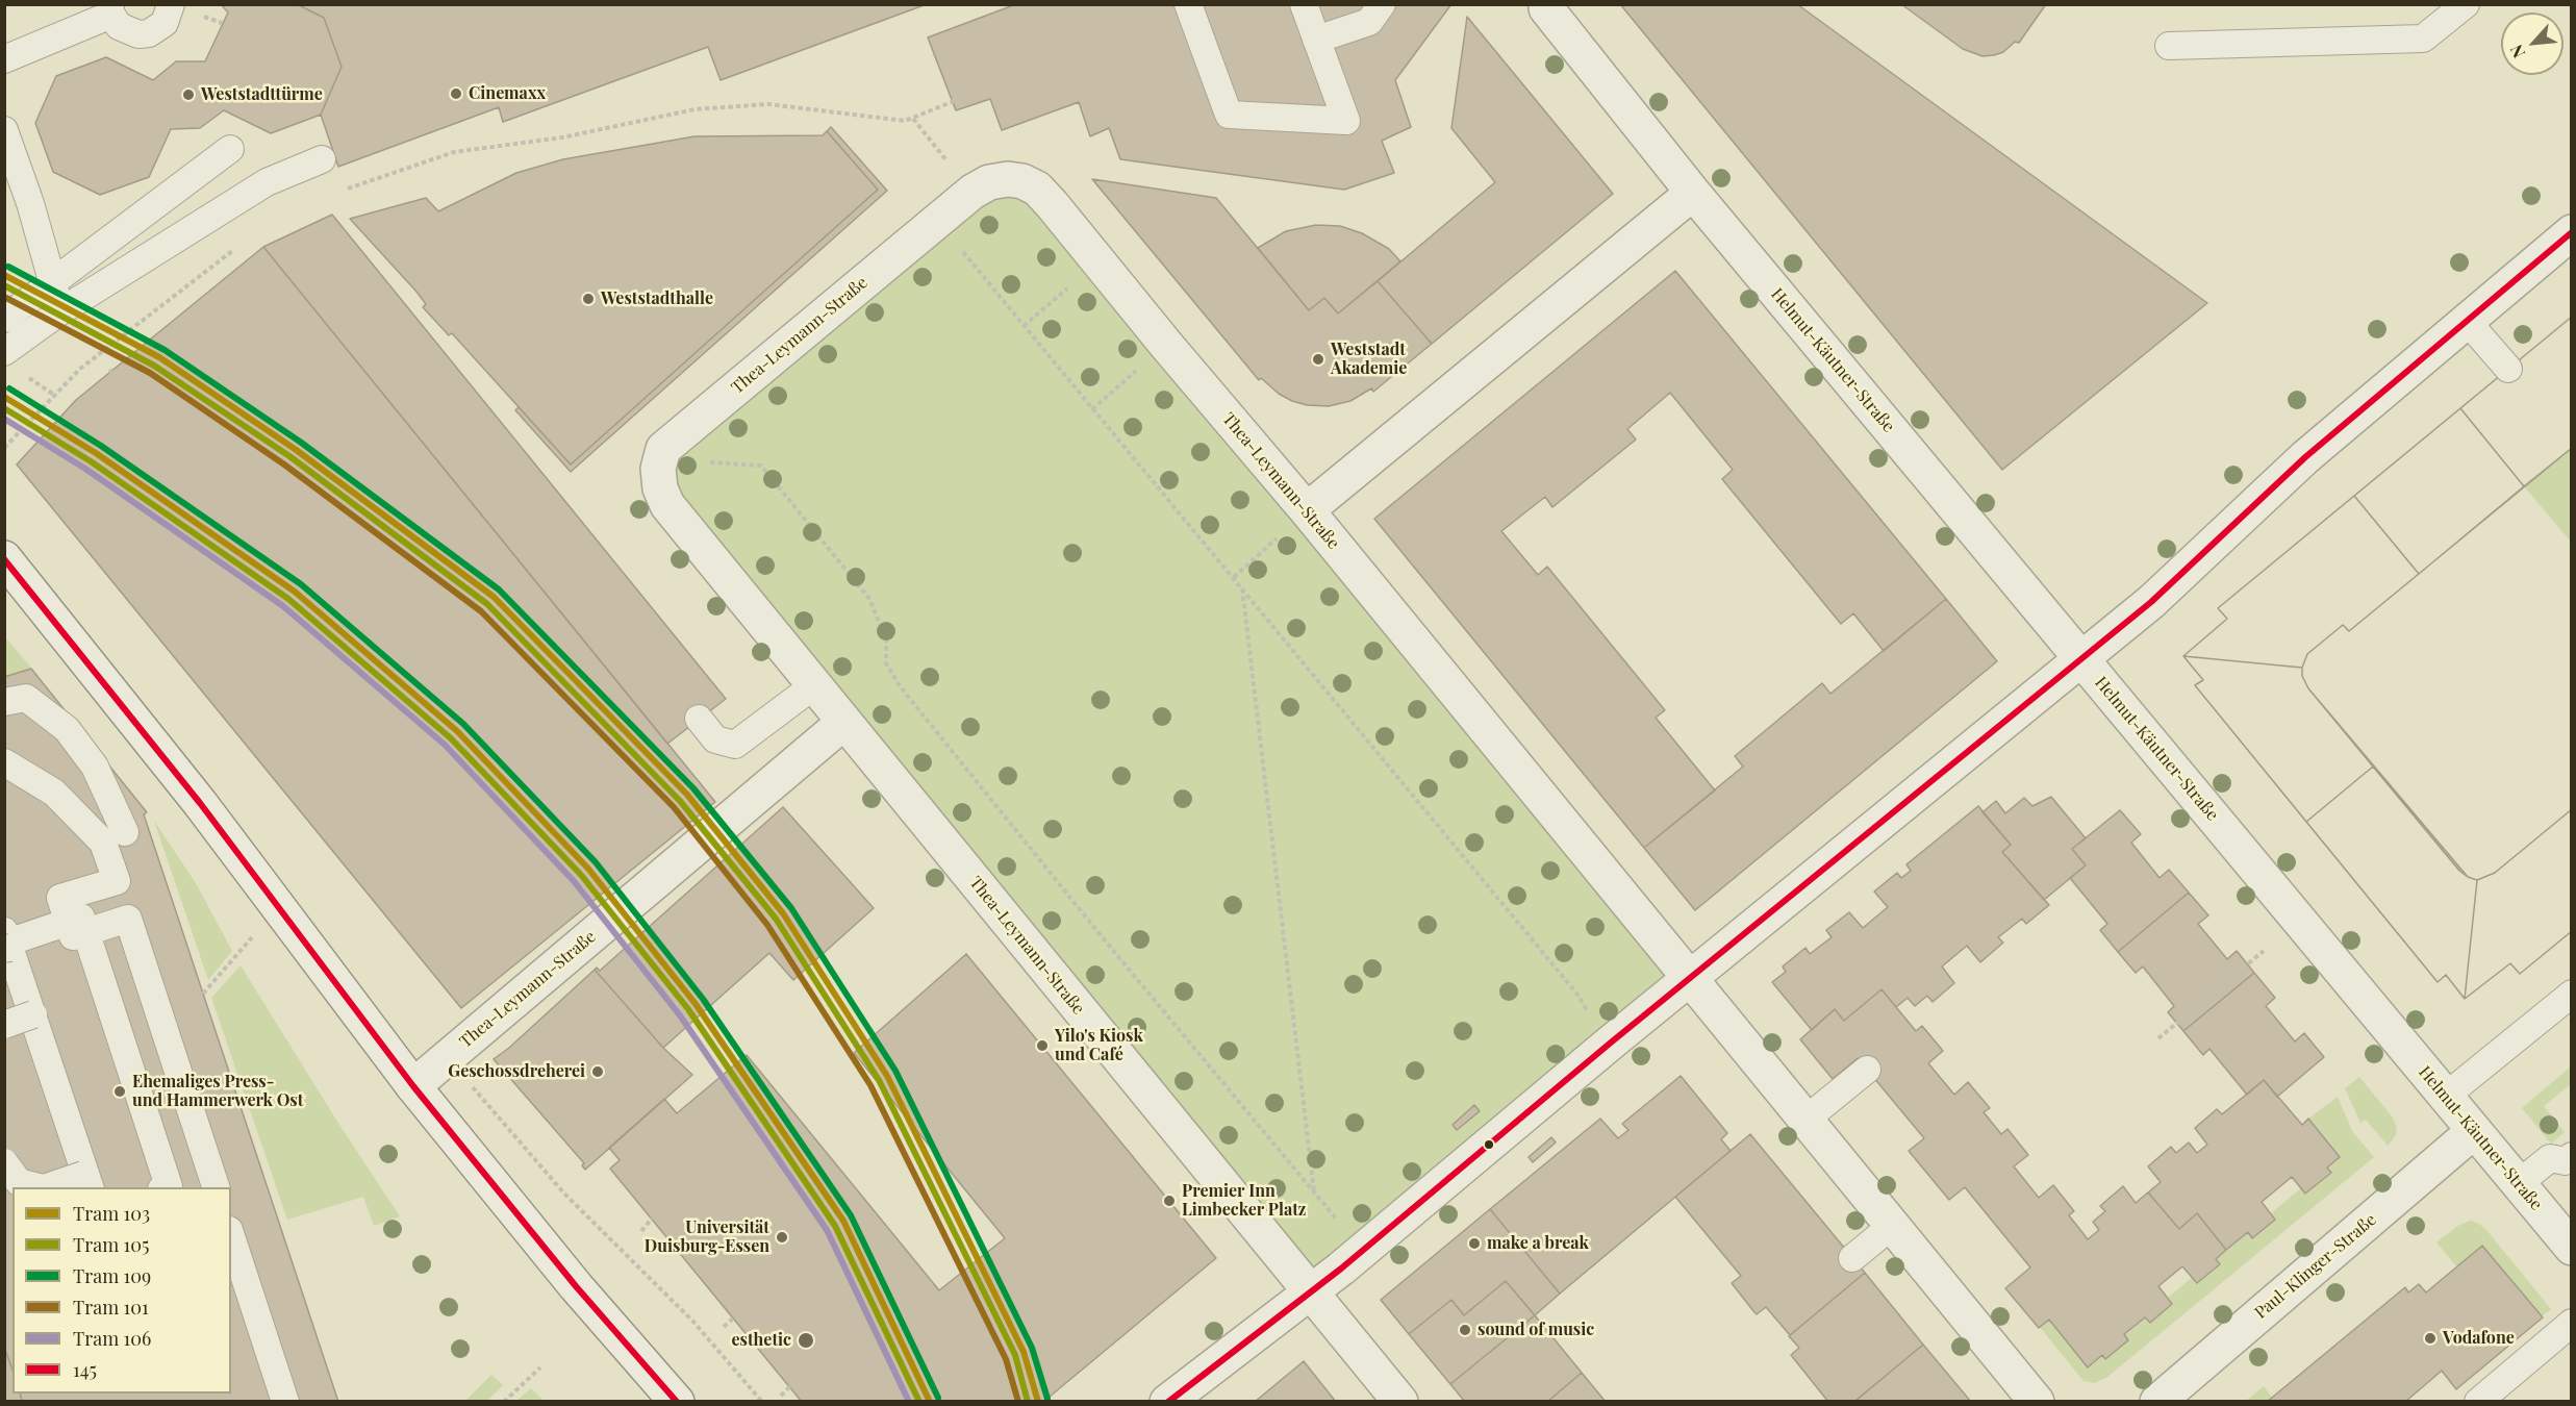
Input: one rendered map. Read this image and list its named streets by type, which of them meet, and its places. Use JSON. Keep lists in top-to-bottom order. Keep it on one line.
{"streets":{"street":["Thea-Leymann-Straße","Helmut-Käutner-Straße","Paul-Klinger-Straße"]},"crossings":[["Helmut-Käutner-Straße","Paul-Klinger-Straße"]],"places":["Cinemaxx","Weststadttürme","Weststadthalle","Weststadt Akademie","Yilo's Kiosk und Café","Geschossdreherei","Ehemaliges Press- und Hammerwerk Ost","Premier Inn Limbecker Platz","Universität Duisburg-Essen","make a break","sound of music","Vodafone","esthetic"],"lines":["transit line 145","tram line 109","tram line 103","tram line 105","tram line 101","tram line 106"],"legend":["Tram 103","Tram 105","Tram 109","Tram 101","Tram 106","145"],"north":"bottom left"}
